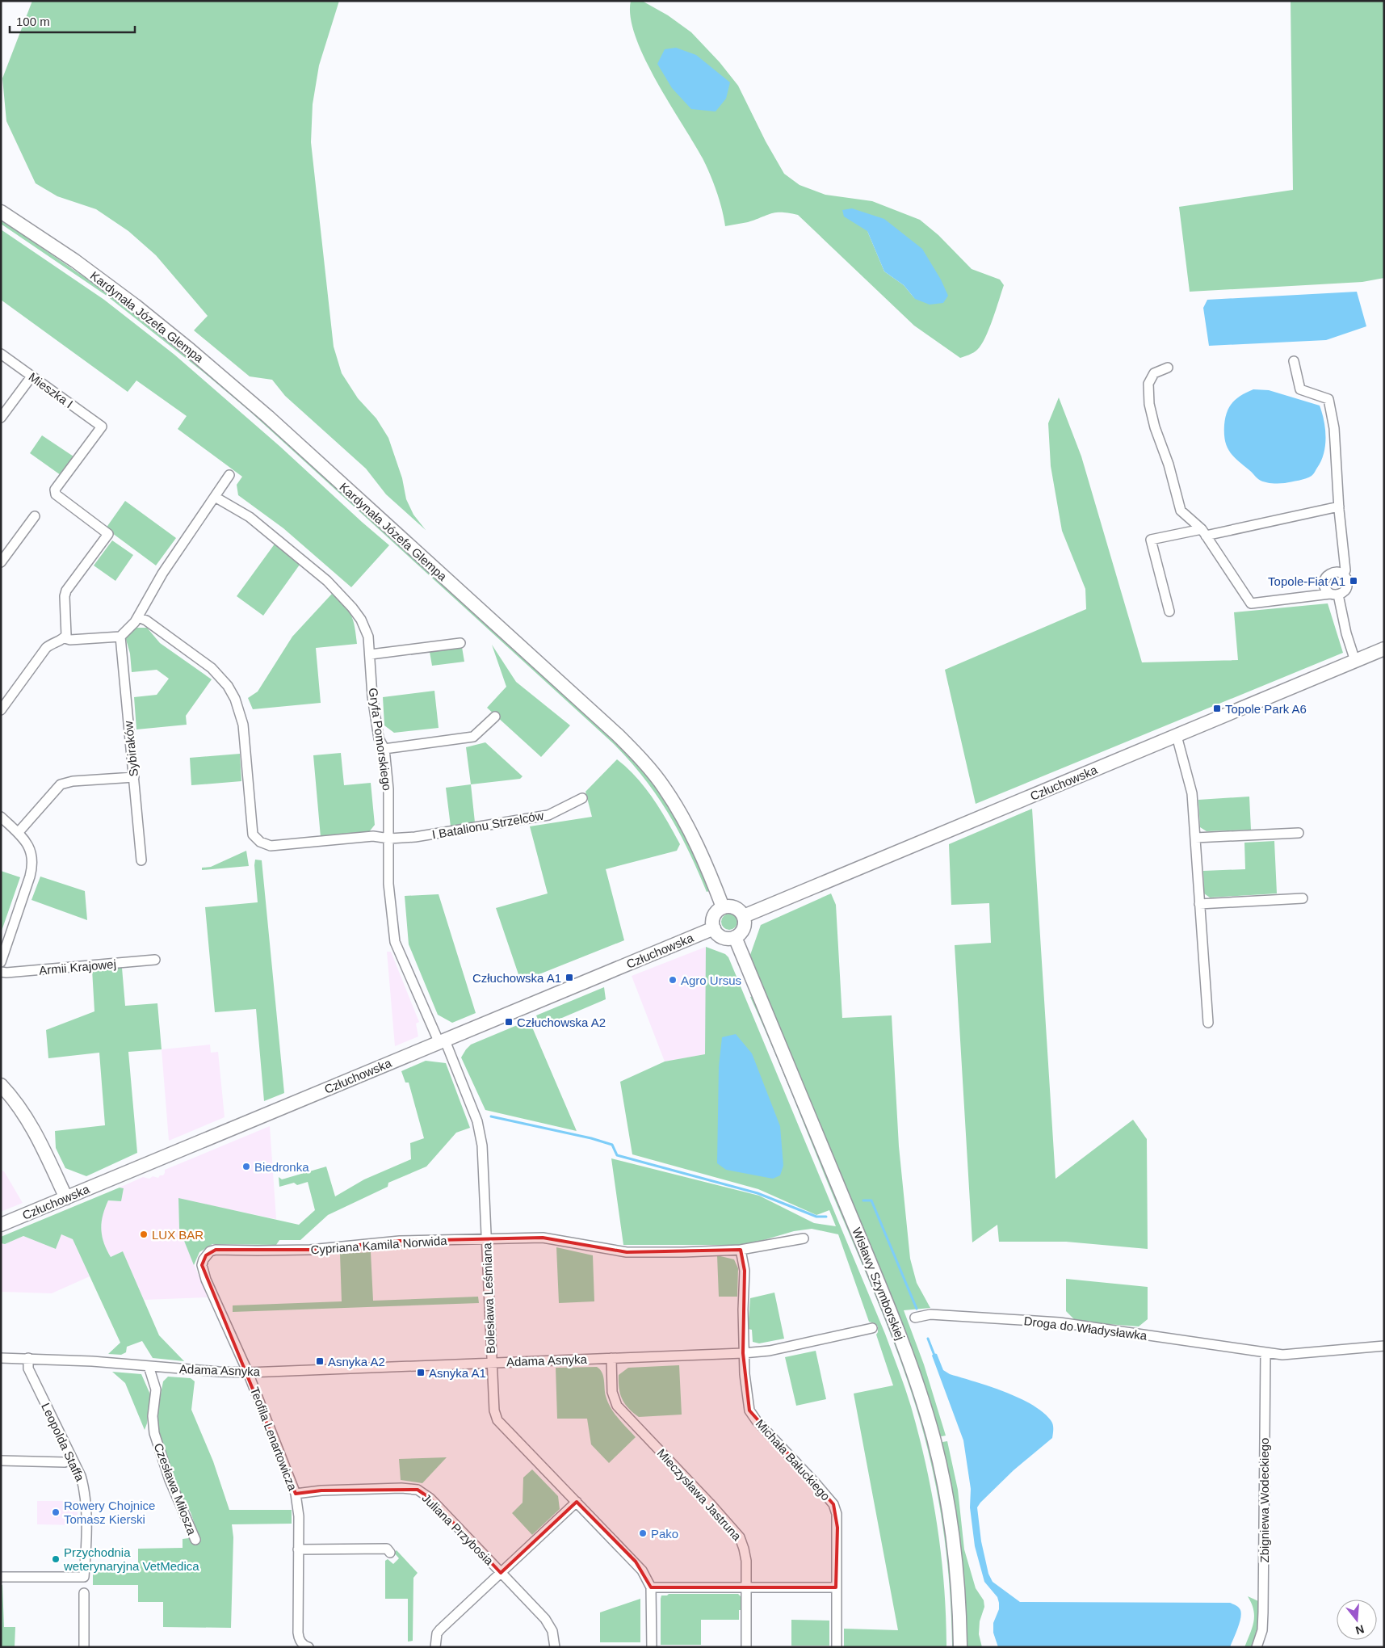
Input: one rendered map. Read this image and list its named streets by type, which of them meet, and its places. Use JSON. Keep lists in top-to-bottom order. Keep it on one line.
{"streets":{"main road":["Kardynała Józefa Glempa","Człuchowska","Wisławy Szymborskiej"],"street":["Mieszka I","Gryfa Pomorskiego","Sybiraków","I Batalionu Strzelców","Armii Krajowej","Cypriana Kamila Norwida","Bolesława Leśmiana","Droga do Władysławka","Adama Asnyka","Teofila Lenartowicza","Leopolda Staffa","Michała Bałuckiego","Czesława Miłosza","Mieczysława Jastruna","Zbigniewa Wodeckiego","Juliana Przybosia"]},"crossings":[["Kardynała Józefa Glempa","Człuchowska"],["Kardynała Józefa Glempa","Wisławy Szymborskiej"],["Gryfa Pomorskiego","Człuchowska"],["Gryfa Pomorskiego","I Batalionu Strzelców"],["Gryfa Pomorskiego","Bolesława Leśmiana"],["Człuchowska","Wisławy Szymborskiej"],["Człuchowska","Bolesława Leśmiana"],["Cypriana Kamila Norwida","Bolesława Leśmiana"],["Cypriana Kamila Norwida","Teofila Lenartowicza"],["Cypriana Kamila Norwida","Michała Bałuckiego"],["Bolesława Leśmiana","Adama Asnyka"],["Droga do Władysławka","Zbigniewa Wodeckiego"],["Adama Asnyka","Teofila Lenartowicza"],["Adama Asnyka","Leopolda Staffa"],["Adama Asnyka","Michała Bałuckiego"],["Adama Asnyka","Czesława Miłosza"],["Adama Asnyka","Mieczysława Jastruna"],["Teofila Lenartowicza","Juliana Przybosia"]],"places":{"transit":["Topole-Fiat A1","Topole Park A6","Człuchowska A1","Człuchowska A2","Asnyka A2","Asnyka A1"],"other":["Agro Ursus","Biedronka","LUX BAR","Rowery Chojnice Tomasz Kierski","Pako","Przychodnia weterynaryjna VetMedica"]},"scale_bar":"100 m","north":"bottom"}
